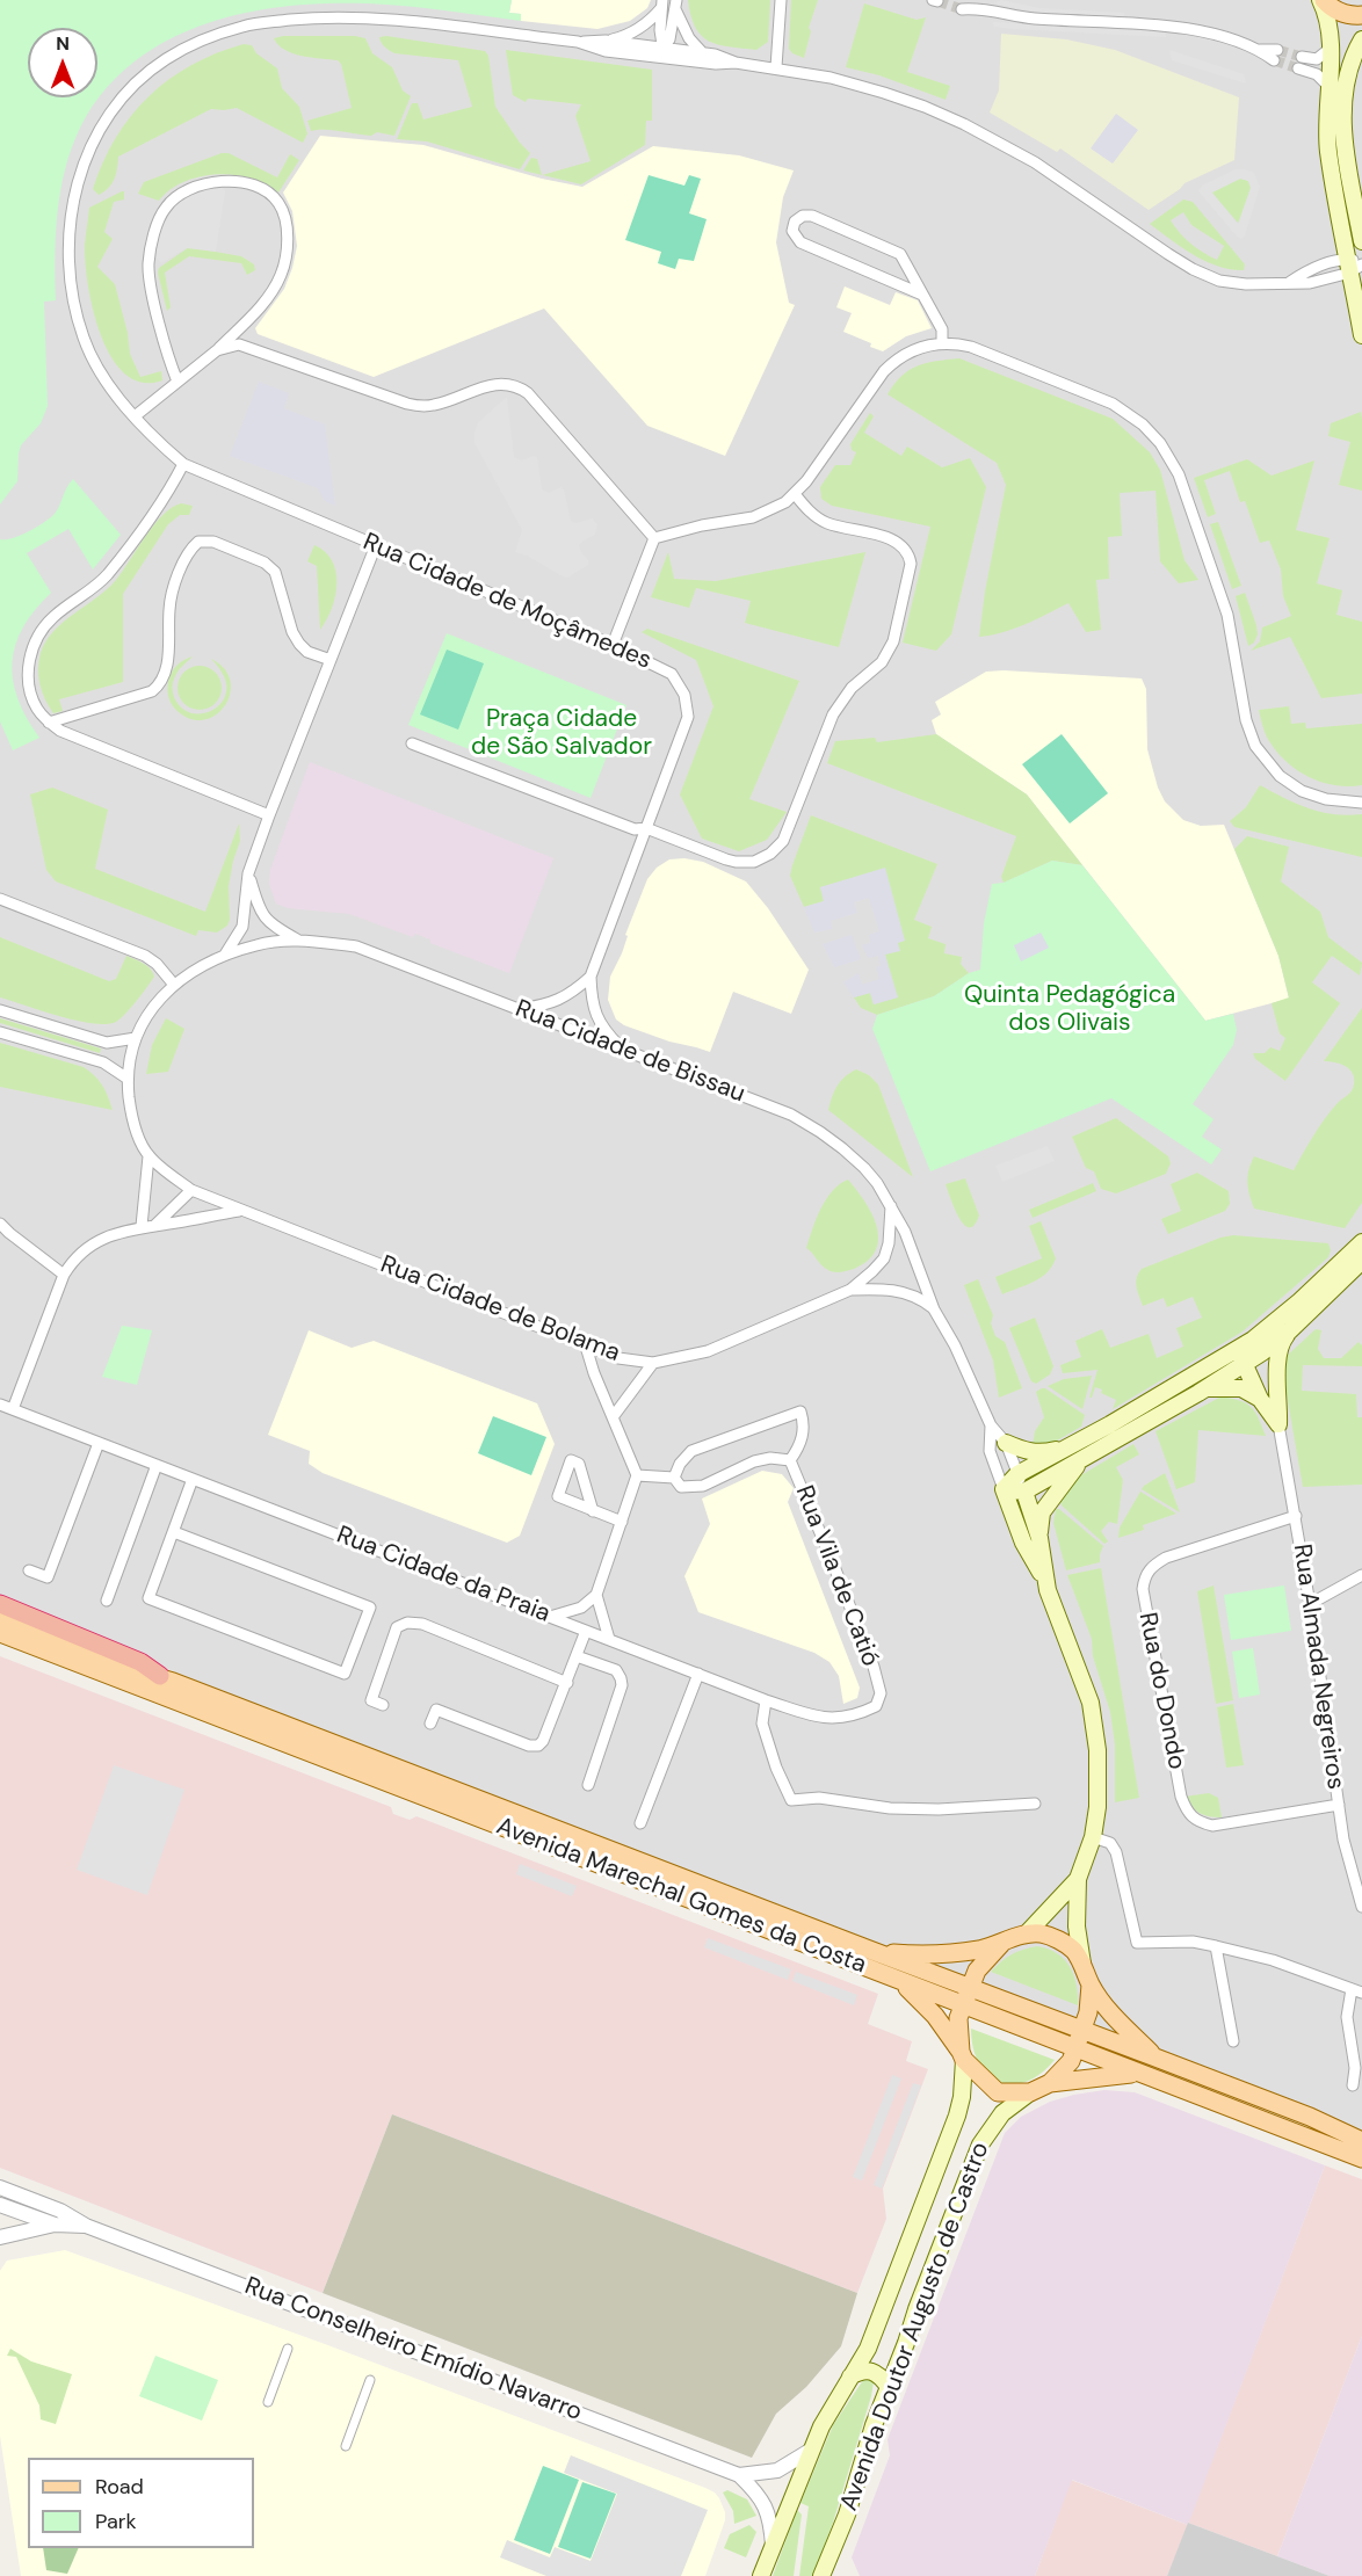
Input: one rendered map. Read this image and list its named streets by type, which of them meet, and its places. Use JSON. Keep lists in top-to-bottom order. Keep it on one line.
{"streets":{"main road":["Rua Cidade de Bissau","Avenida Marechal Gomes da Costa","Avenida Doutor Augusto de Castro"],"street":["Rua Cidade de Moçâmedes","Rua Cidade de Bolama","Rua Cidade da Praia","Rua Vila de Catió","Rua Almada Negreiros","Rua do Dondo","Rua Conselheiro Emídio Navarro"]},"crossings":[["Rua Cidade de Moçâmedes","Rua Cidade de Bissau"],["Rua Cidade de Bissau","Rua Cidade de Bolama"],["Rua Cidade da Praia","Rua Vila de Catió"],["Rua Almada Negreiros","Rua do Dondo"],["Avenida Doutor Augusto de Castro","Rua Conselheiro Emídio Navarro"]],"parks":["Praça Cidade de São Salvador","Quinta Pedagógica dos Olivais"],"legend":["Road","Park"],"north":"top"}
